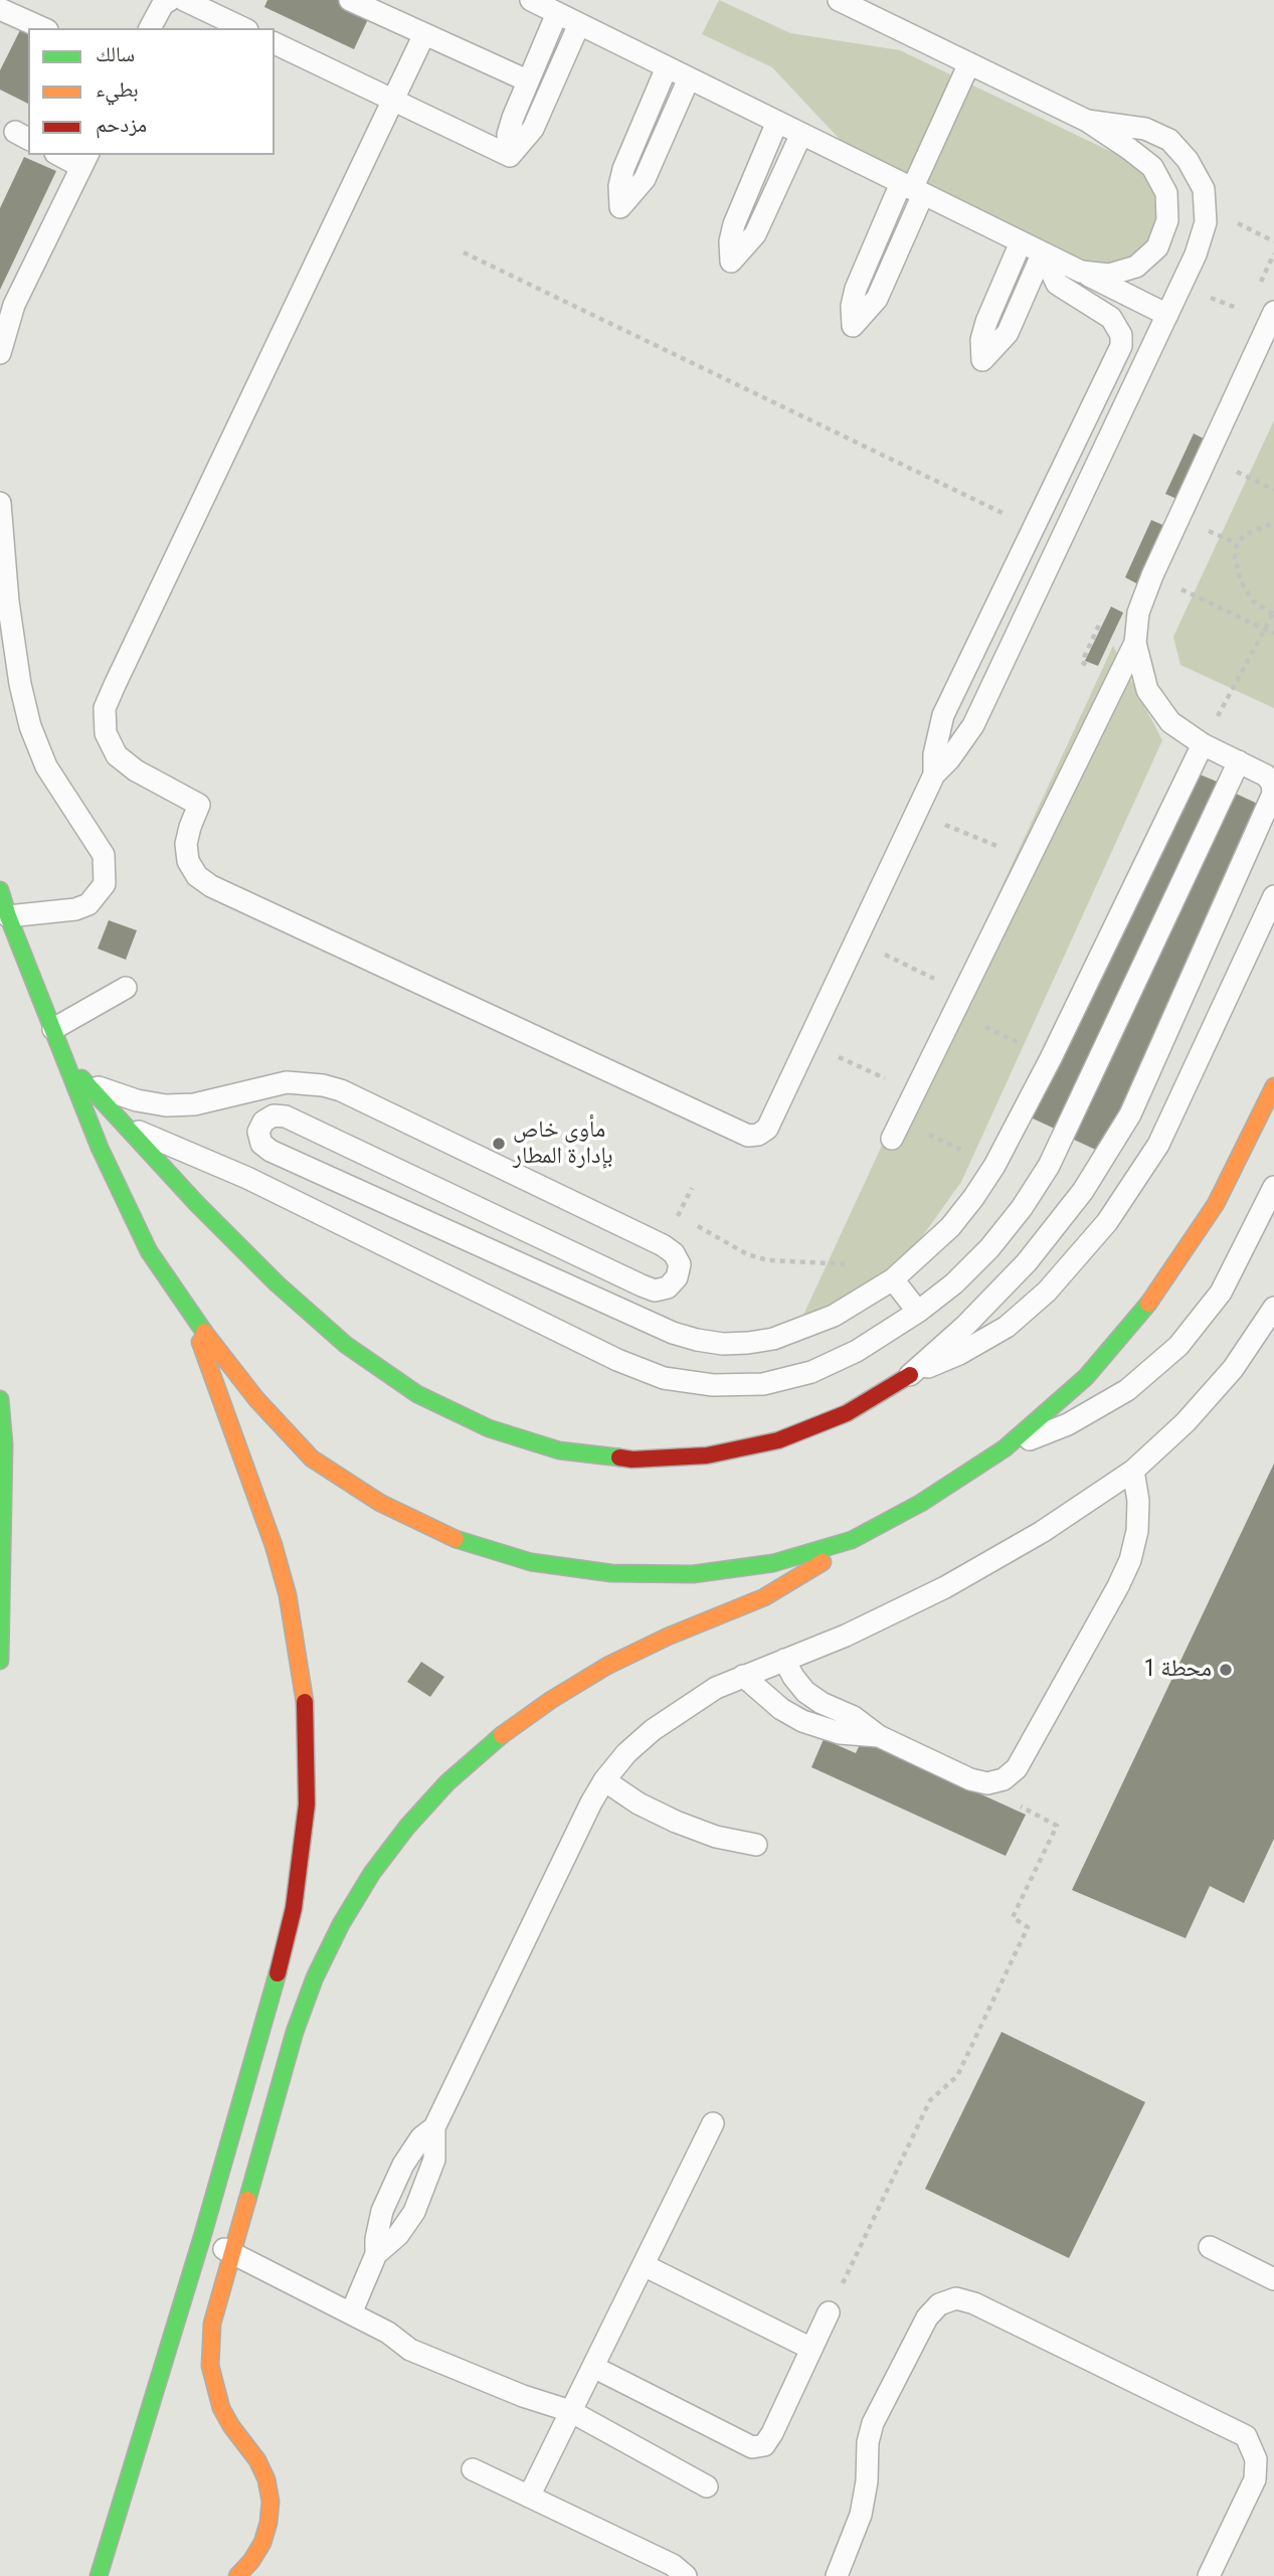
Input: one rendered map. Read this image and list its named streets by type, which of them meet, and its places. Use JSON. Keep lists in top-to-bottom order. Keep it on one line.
{"places":["مأوى خاص بإدارة المطار","محطة 1"],"legend":["سالك","بطيء","مزدحم"]}
